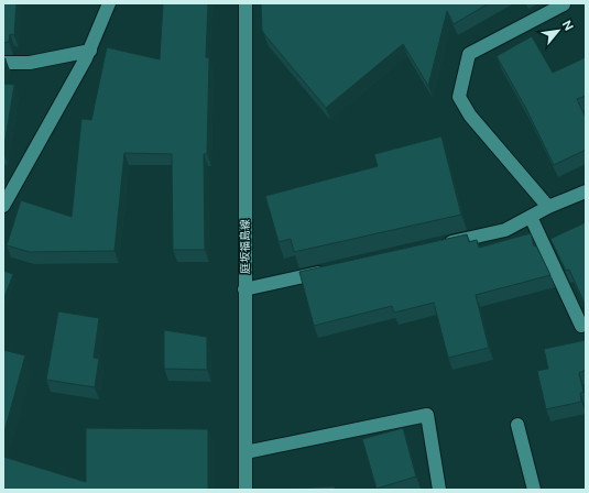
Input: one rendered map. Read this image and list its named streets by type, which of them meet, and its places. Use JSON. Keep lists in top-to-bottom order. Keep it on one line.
{"streets":{"street":["庭坂福島線"]},"north":"top right"}
